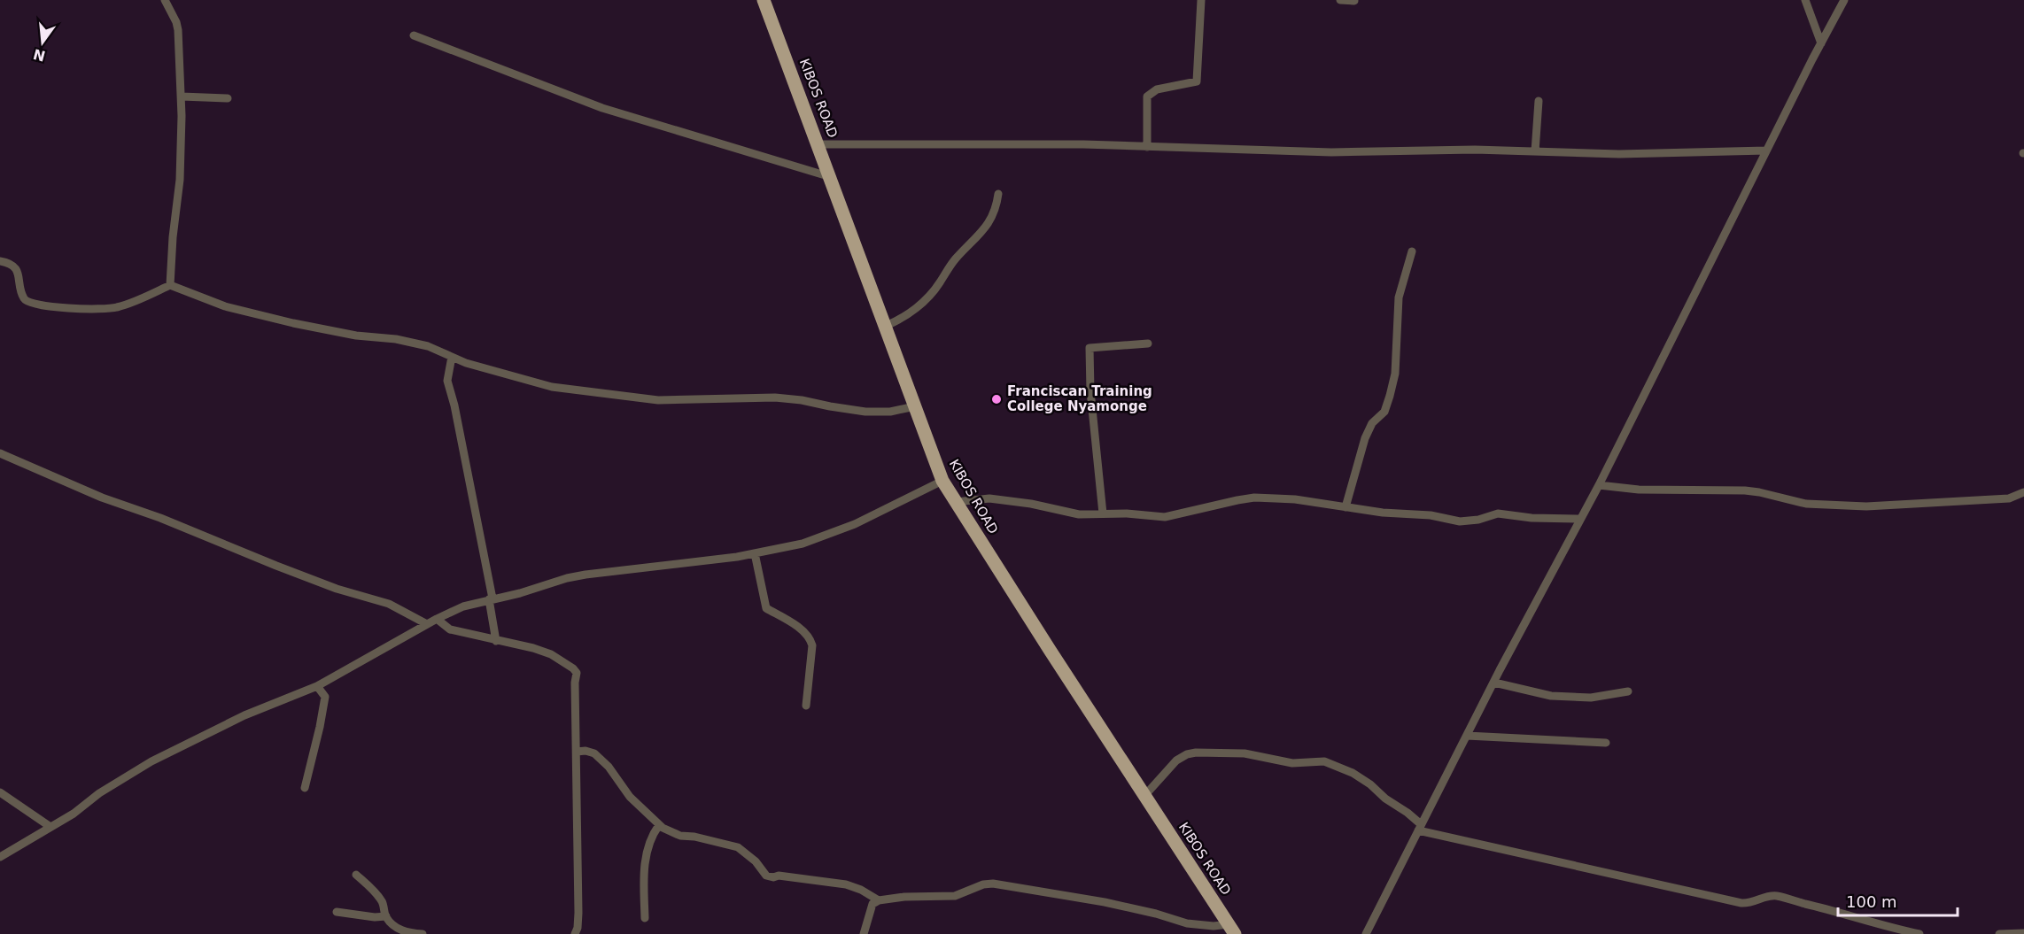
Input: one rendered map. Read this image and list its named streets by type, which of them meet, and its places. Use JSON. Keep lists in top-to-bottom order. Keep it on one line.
{"streets":{"main road":["KIBOS ROAD"]},"places":["Franciscan Training College Nyamonge"],"scale_bar":"100 m","north":"bottom"}
